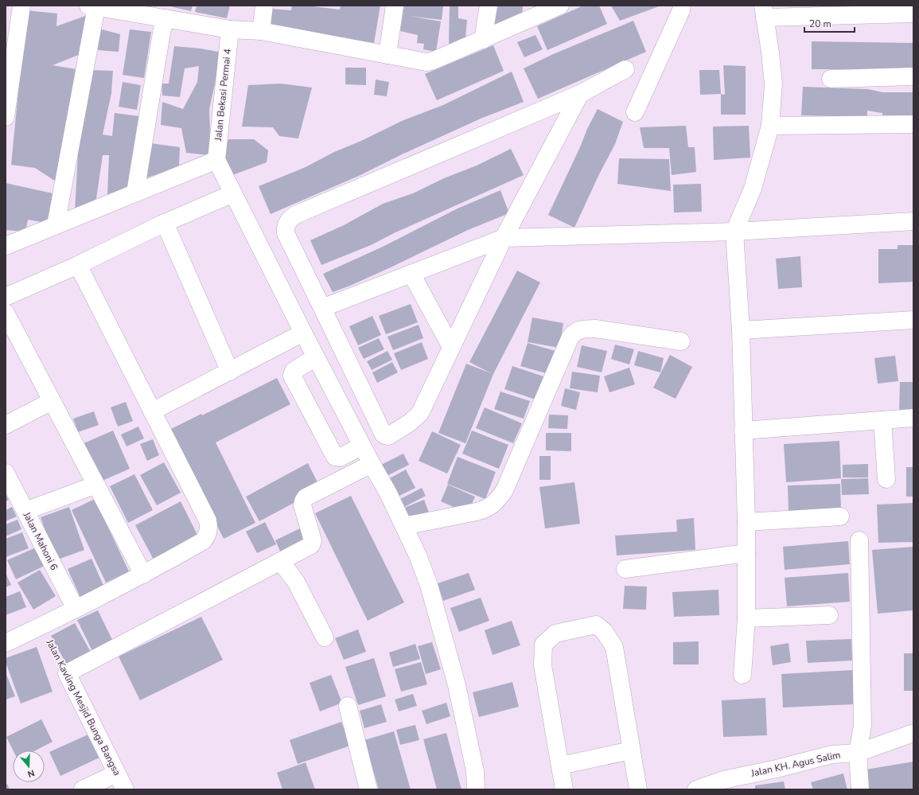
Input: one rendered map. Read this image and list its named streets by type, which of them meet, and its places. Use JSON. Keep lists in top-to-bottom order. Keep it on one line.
{"streets":{"street":["Jalan Bekasi Permai 4","Jalan Mahoni 6","Jalan Kavling Mesjid Bunga Bangsa","Jalan KH. Agus Salim"]},"scale_bar":"20 m","north":"bottom"}
